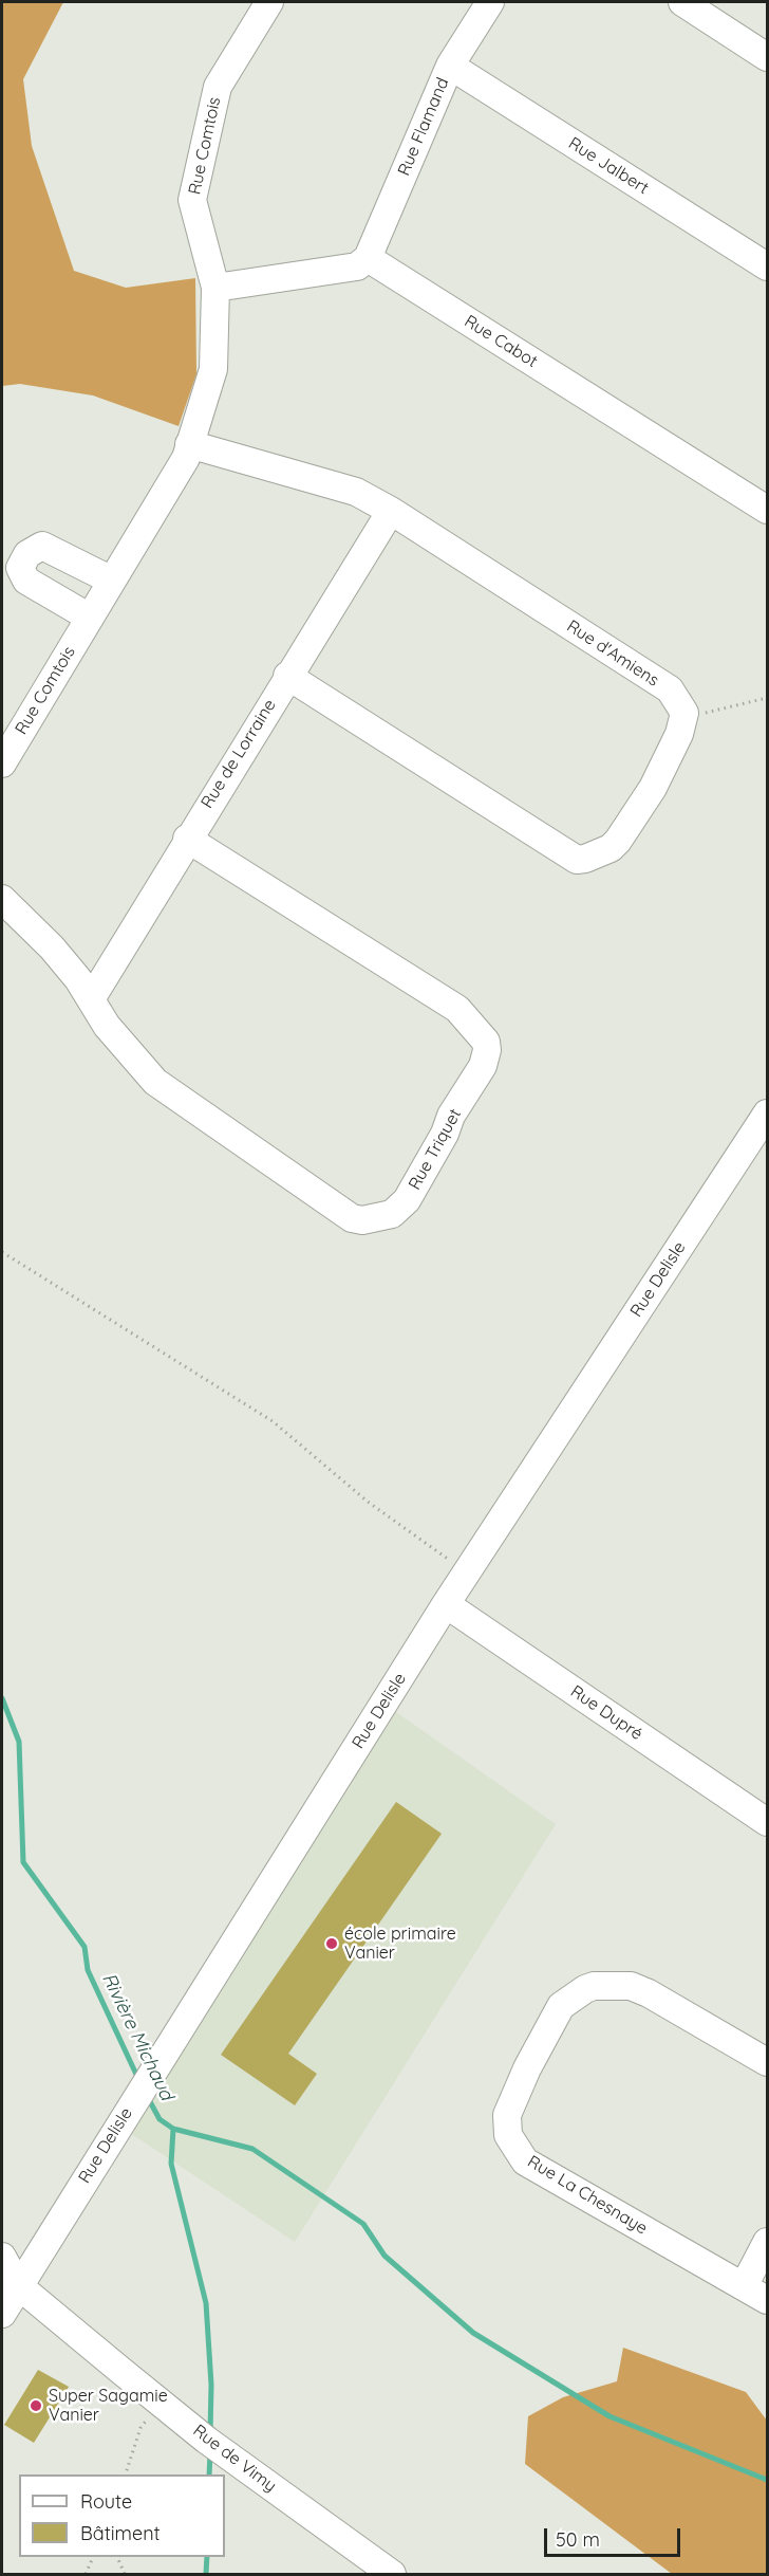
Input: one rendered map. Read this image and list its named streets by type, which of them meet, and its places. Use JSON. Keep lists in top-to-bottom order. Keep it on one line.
{"streets":{"street":["Rue Flamand","Rue Comtois","Rue Jalbert","Rue Cabot","Rue d'Amiens","Rue de Lorraine","Rue Triquet","Rue Delisle","Rue Dupré","Rue La Chesnaye","Rue de Vimy"]},"crossings":[["Rue Flamand","Rue Jalbert"],["Rue Flamand","Rue Cabot"],["Rue Comtois","Rue d'Amiens"],["Rue d'Amiens","Rue de Lorraine"],["Rue de Lorraine","Rue Triquet"],["Rue Delisle","Rue Dupré"],["Rue Delisle","Rue de Vimy"]],"water":["Rivière Michaud"],"places":["école primaire Vanier","Super Sagamie Vanier"],"legend":["Route","Bâtiment"],"scale_bar":"50 m"}
